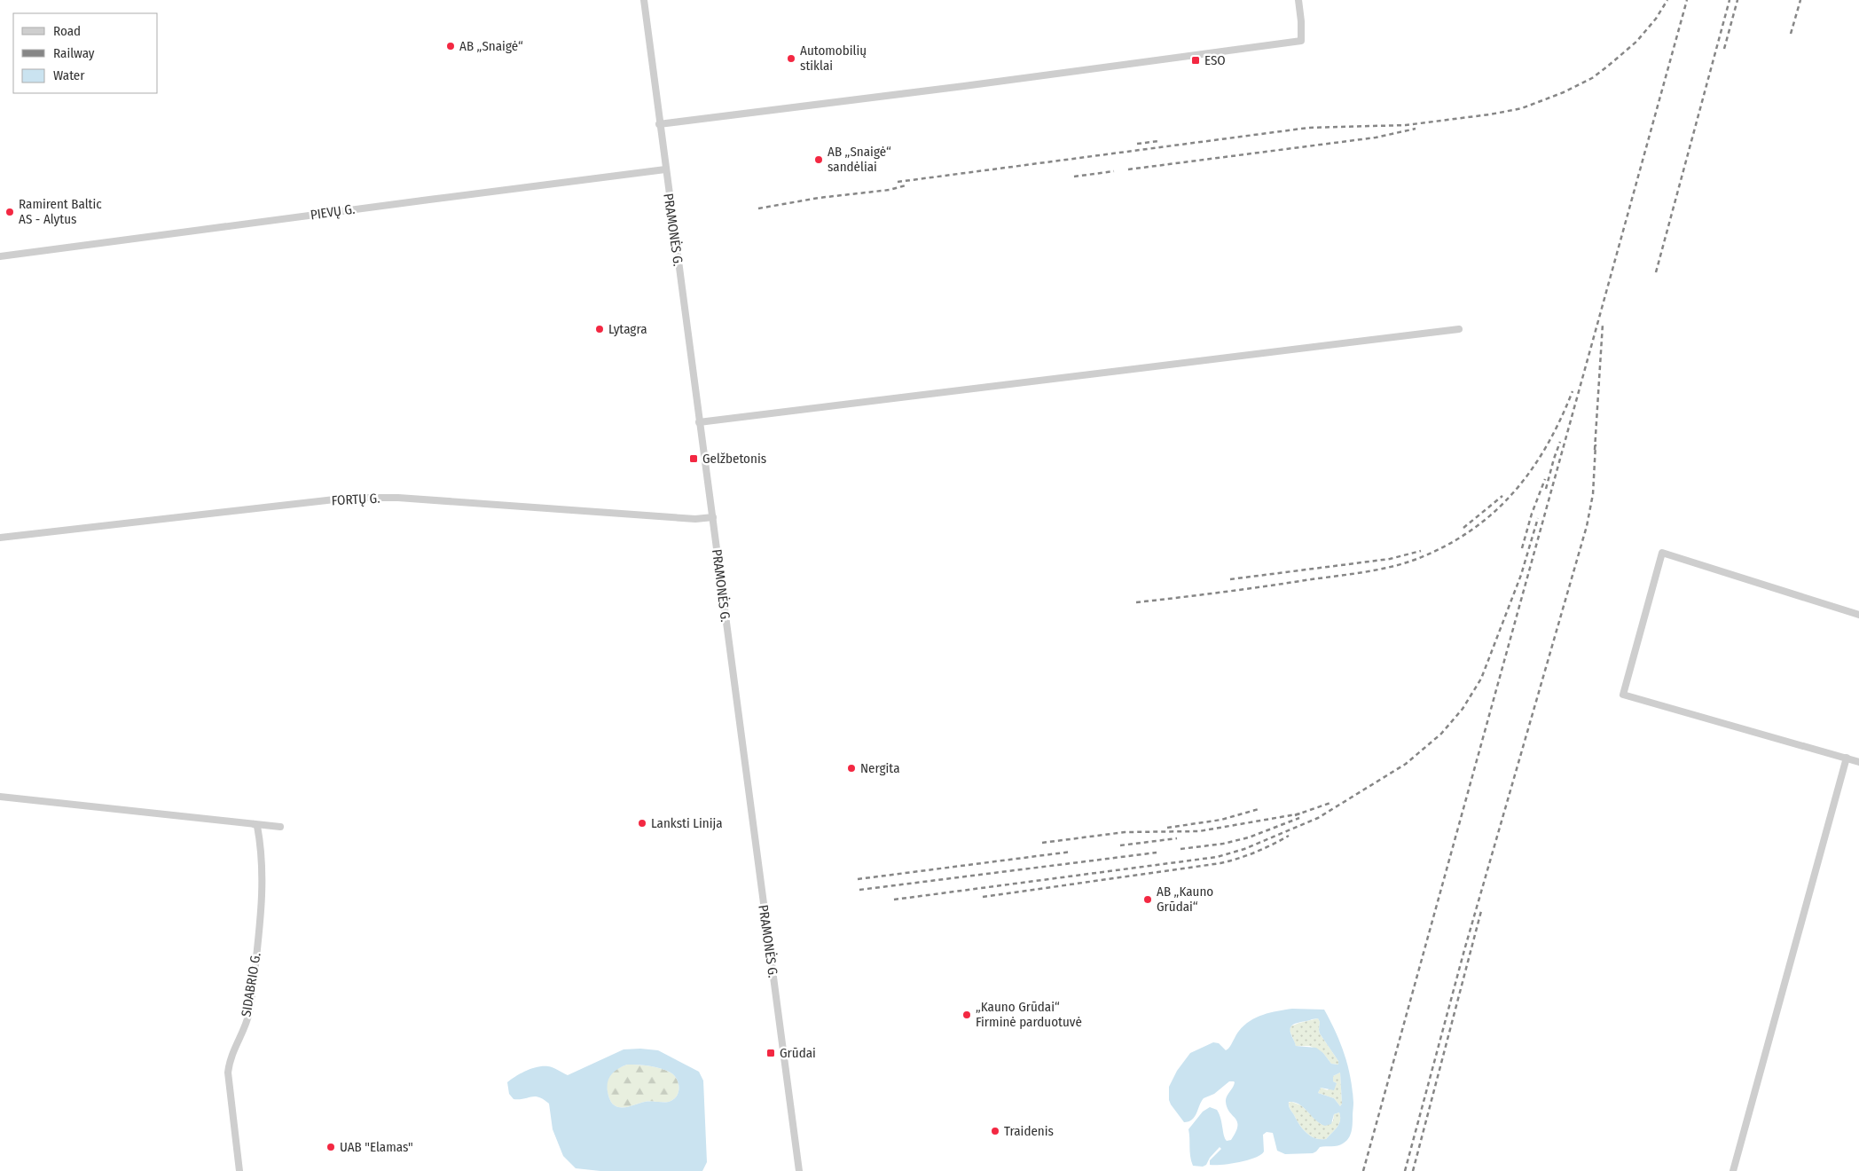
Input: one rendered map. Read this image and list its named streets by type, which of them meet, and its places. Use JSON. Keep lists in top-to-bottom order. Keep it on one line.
{"streets":{"street":["PIEVŲ G.","PRAMONĖS G.","FORTŲ G.","SIDABRIO G."]},"crossings":[["PIEVŲ G.","PRAMONĖS G."],["PRAMONĖS G.","FORTŲ G."]],"places":{"other":["AB „Snaigė“","Automobilių stiklai","AB „Snaigė“ sandėliai","Ramirent Baltic AS - Alytus","Lytagra","Nergita","Lanksti Linija","AB „Kauno Grūdai“","„Kauno Grūdai“ Firminė parduotuvė","Traidenis","UAB \"Elamas\""],"transit":["ESO","Gelžbetonis","Grūdai"]},"legend":["Road","Railway","Water"]}
